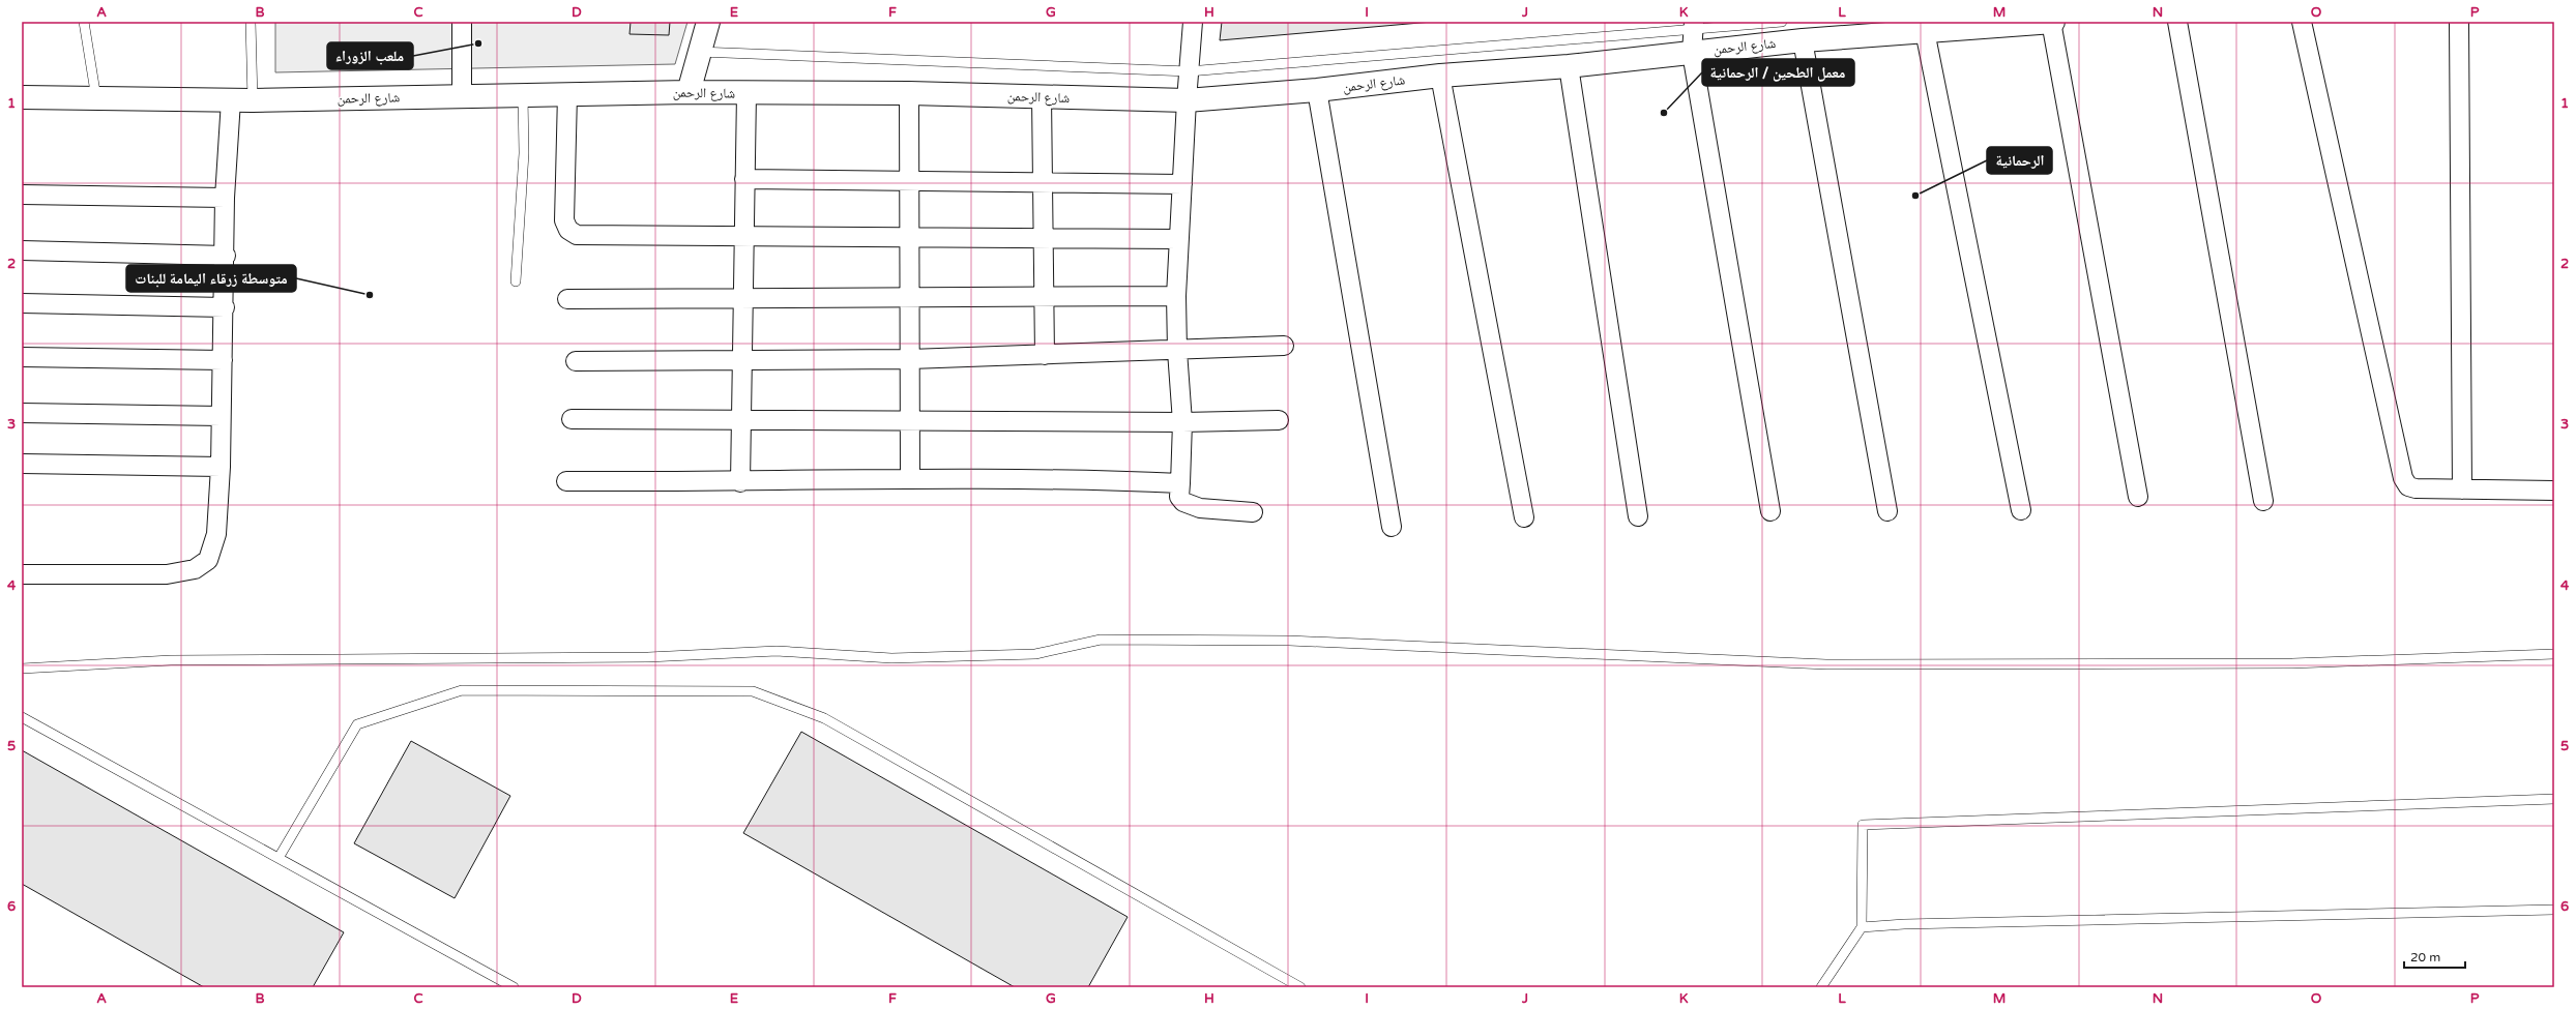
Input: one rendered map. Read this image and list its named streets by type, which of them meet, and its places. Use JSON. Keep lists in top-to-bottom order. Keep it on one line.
{"streets":{"street":["شارع الرحمن"]},"places":["ملعب الزوراء","معمل الطحين / الرحمانية","الرحمانية","متوسطة زرقاء اليمامة للبنات"],"scale_bar":"20 m","grid":{"columns":["A","B","C","D","E","F","G","H","I","J","K","L","M","N","O","P"],"rows":["1","2","3","4","5","6"]}}
